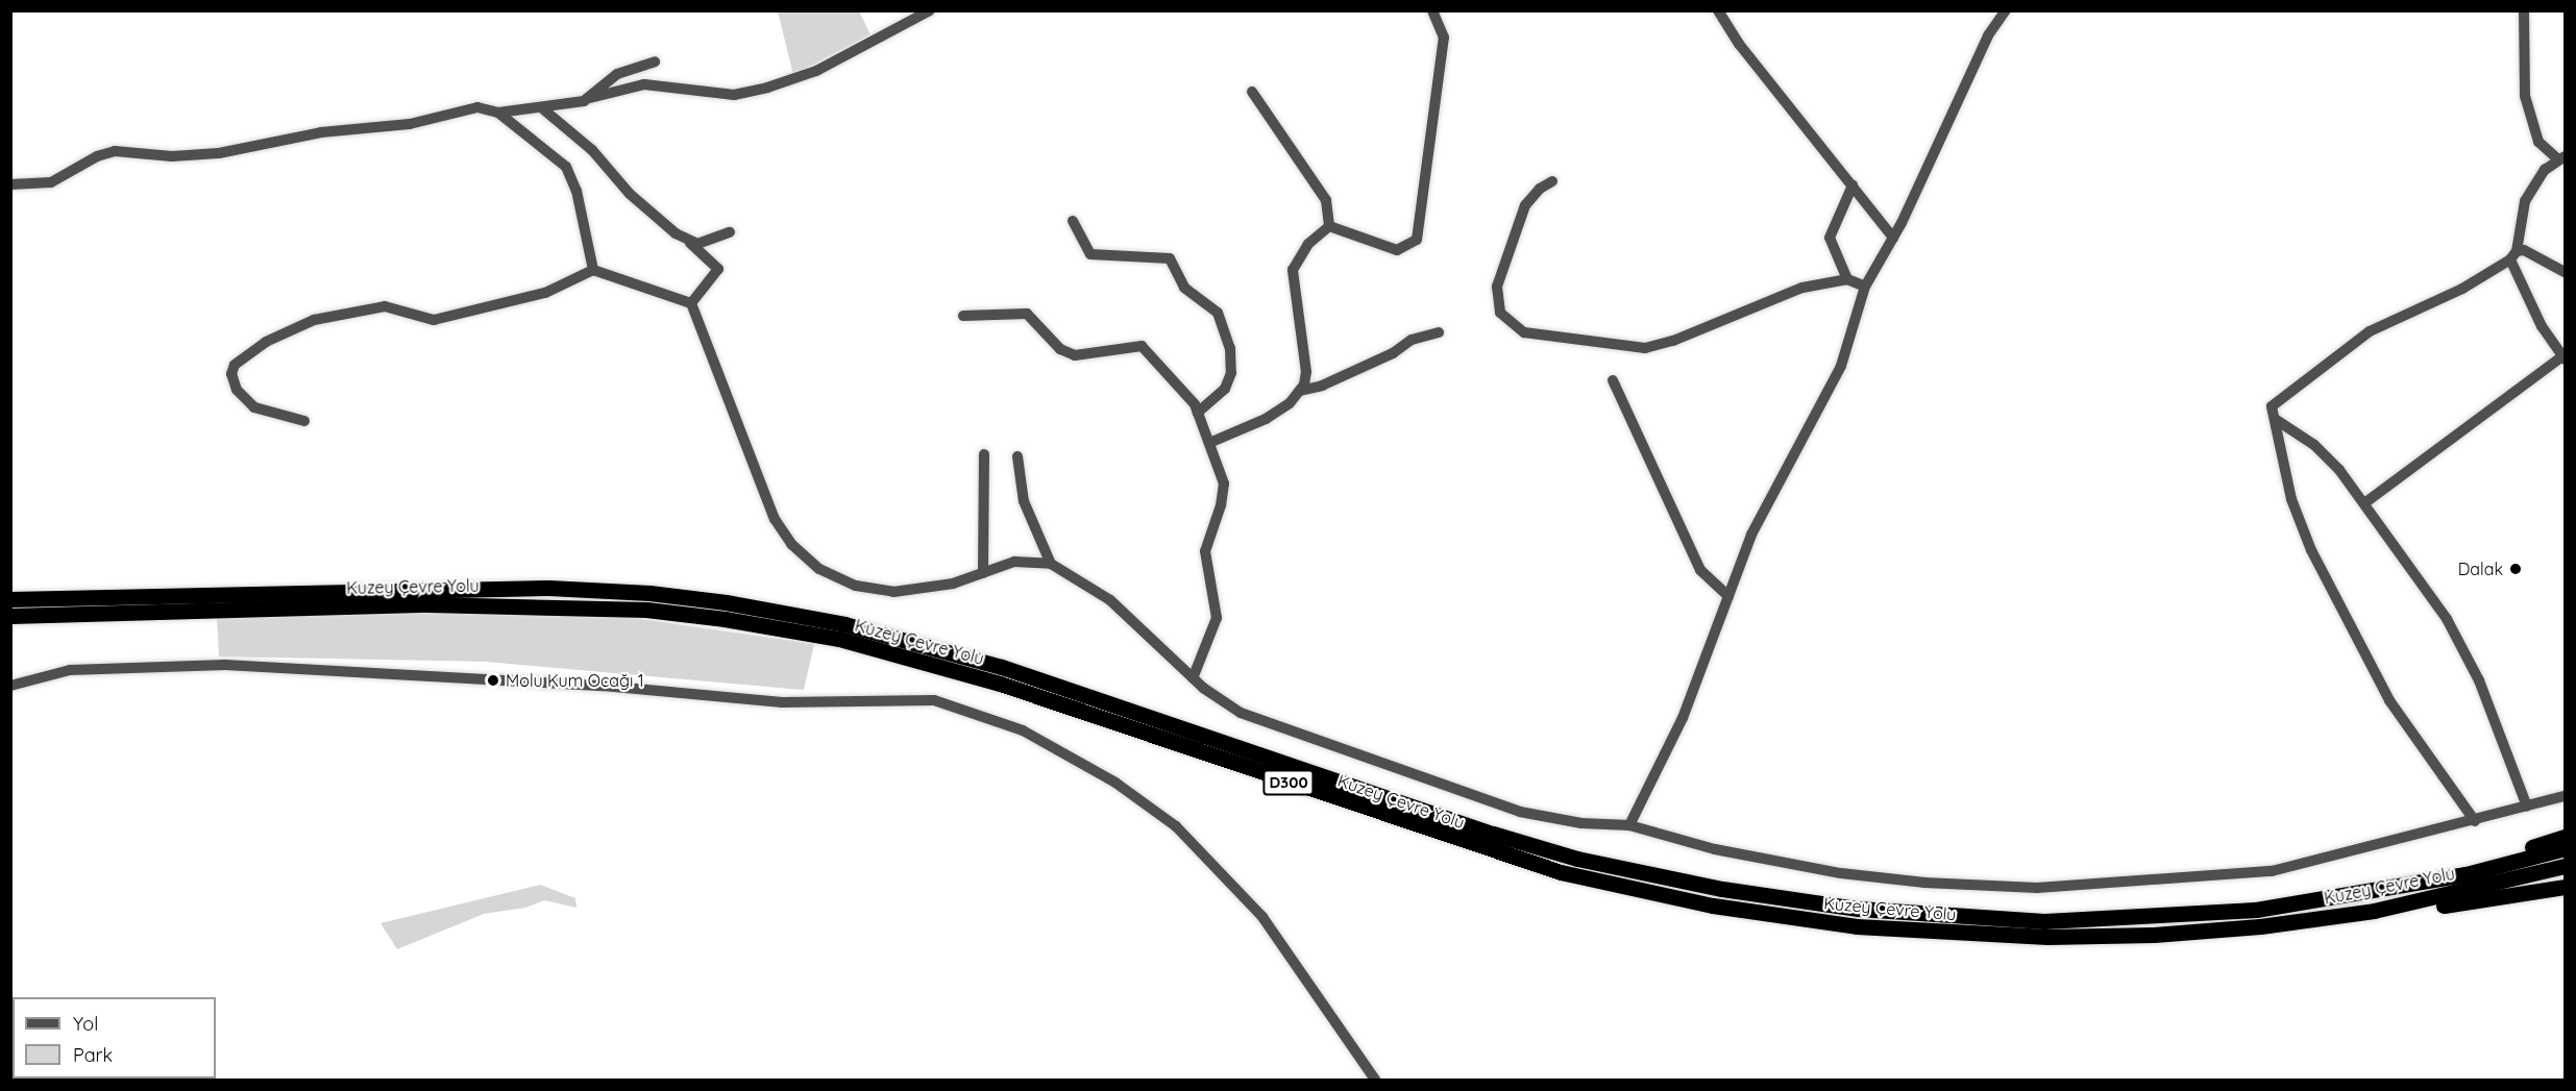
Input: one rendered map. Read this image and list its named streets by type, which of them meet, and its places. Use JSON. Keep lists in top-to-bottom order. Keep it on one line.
{"streets":{"highway":["Kuzey Çevre Yolu","D300"]},"places":["Dalak","Molu Kum Ocağı 1"],"legend":["Yol","Park"]}
